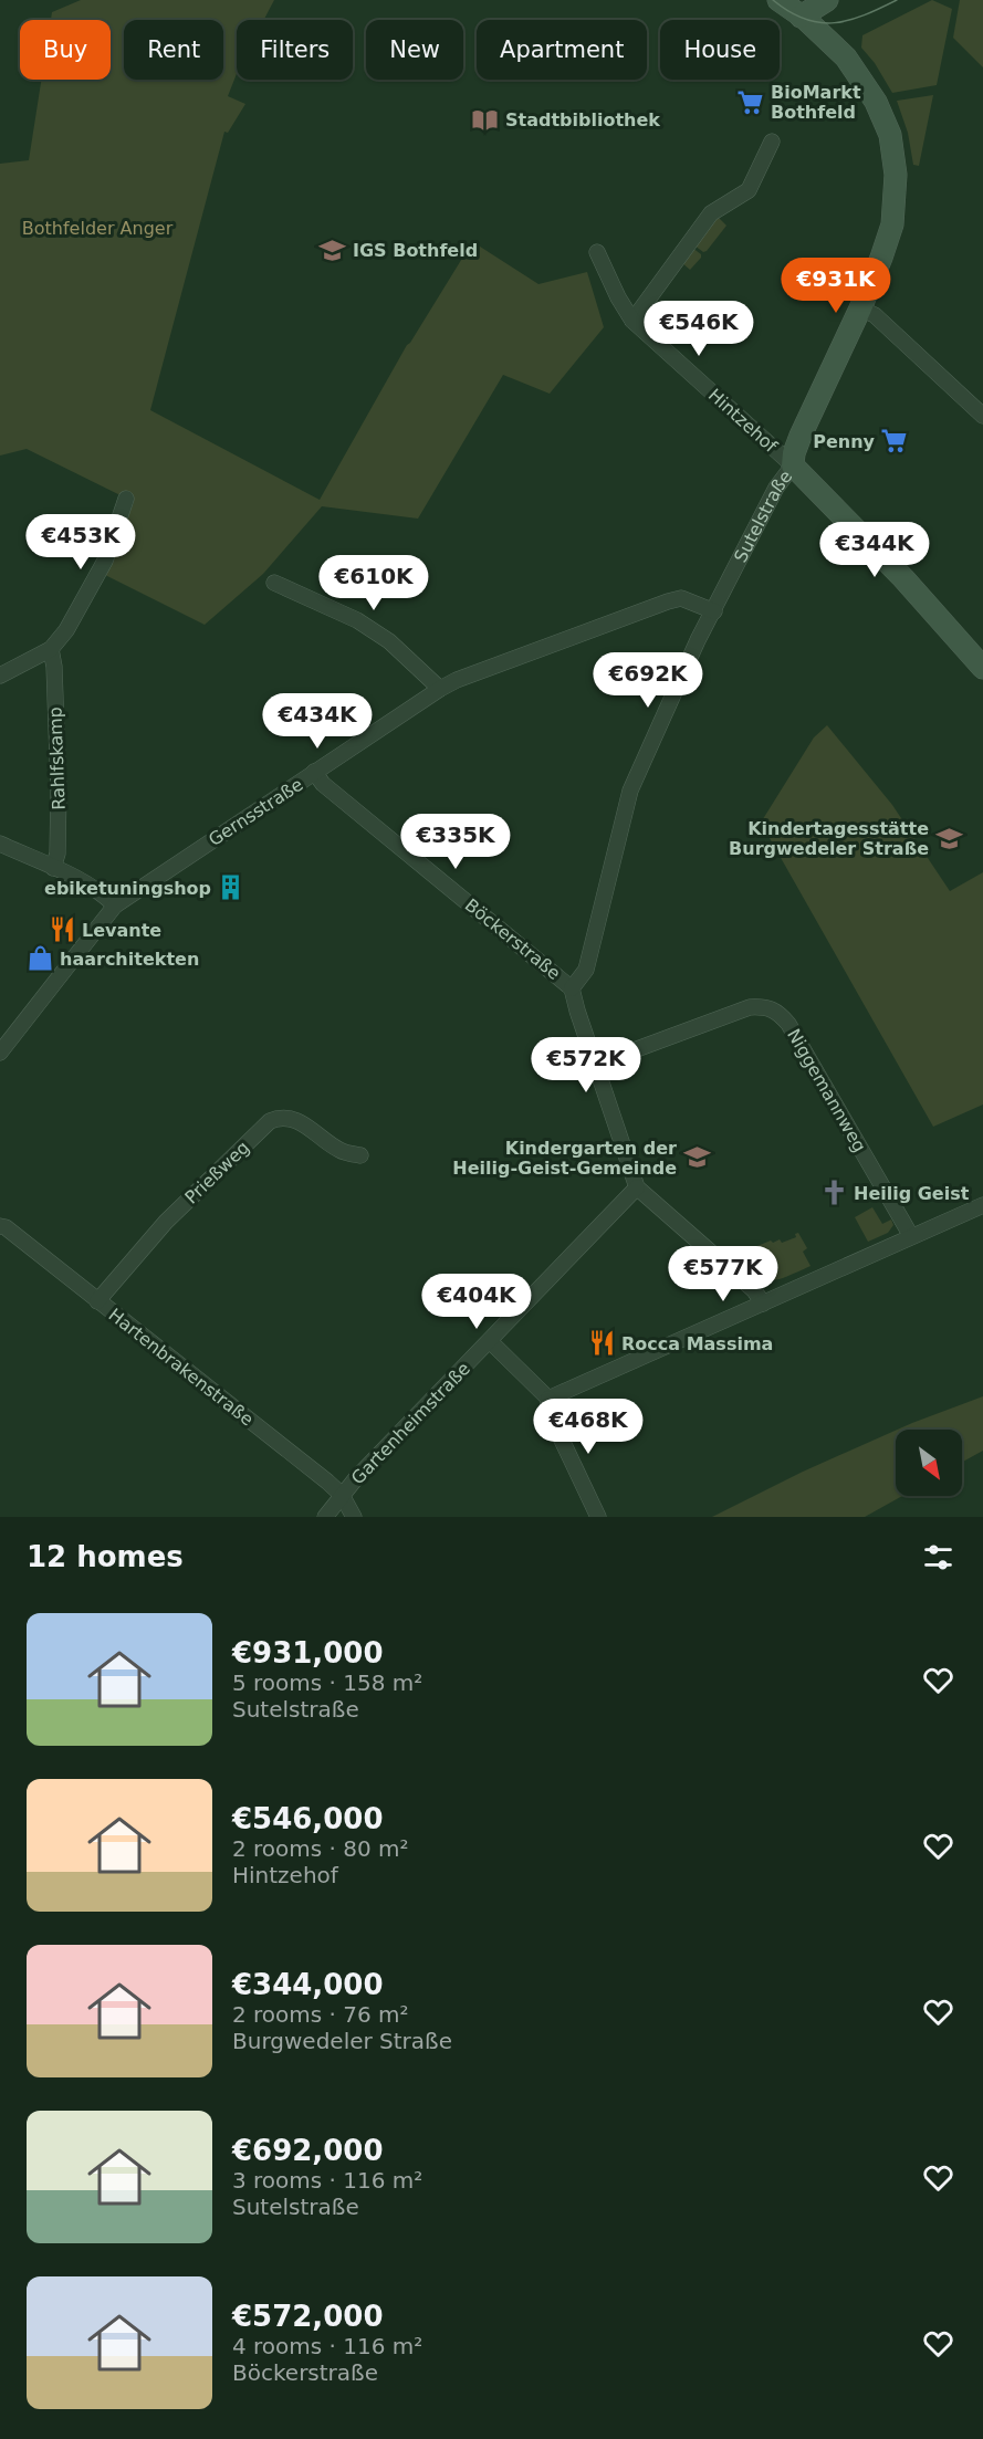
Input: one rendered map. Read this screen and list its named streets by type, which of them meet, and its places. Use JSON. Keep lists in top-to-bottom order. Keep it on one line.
{"streets":{"main road":["Sutelstraße"],"street":["Hintzehof","Rahlfskamp","Gernsstraße","Böckerstraße","Niggemannweg","Prießweg","Hartenbrakenstraße","Gartenheimstraße"]},"crossings":[["Hintzehof","Sutelstraße"],["Sutelstraße","Gernsstraße"],["Sutelstraße","Böckerstraße"],["Gernsstraße","Böckerstraße"],["Böckerstraße","Niggemannweg"],["Böckerstraße","Gartenheimstraße"],["Prießweg","Hartenbrakenstraße"],["Hartenbrakenstraße","Gartenheimstraße"]],"parks":["Bothfelder Anger"],"places":{"supermarket":["BioMarkt Bothfeld","Penny"],"library":["Stadtbibliothek"],"school or university":["IGS Bothfeld","Kindertagesstätte Burgwedeler Straße","Kindergarten der Heilig-Geist-Gemeinde"],"building":["ebiketuningshop"],"restaurant":["Levante","Rocca Massima"],"shop":["haarchitekten"],"church":["Heilig Geist"]},"north":"bottom right","page":{"chip":["Buy","Rent","Filters","New","Apartment","House"],"price":["€931K","€546K","€453K","€344K","€610K","€692K","€434K","€335K","€572K","€577K","€404K","€468K"],"heading":"12 homes","list":[{"name":"€931,000","note":"5 rooms · 158 m² · Sutelstraße"},{"name":"€546,000","note":"2 rooms · 80 m² · Hintzehof"},{"name":"€344,000","note":"2 rooms · 76 m² · Burgwedeler Straße"},{"name":"€692,000","note":"3 rooms · 116 m² · Sutelstraße"},{"name":"€572,000","note":"4 rooms · 116 m² · Böckerstraße"}]}}
